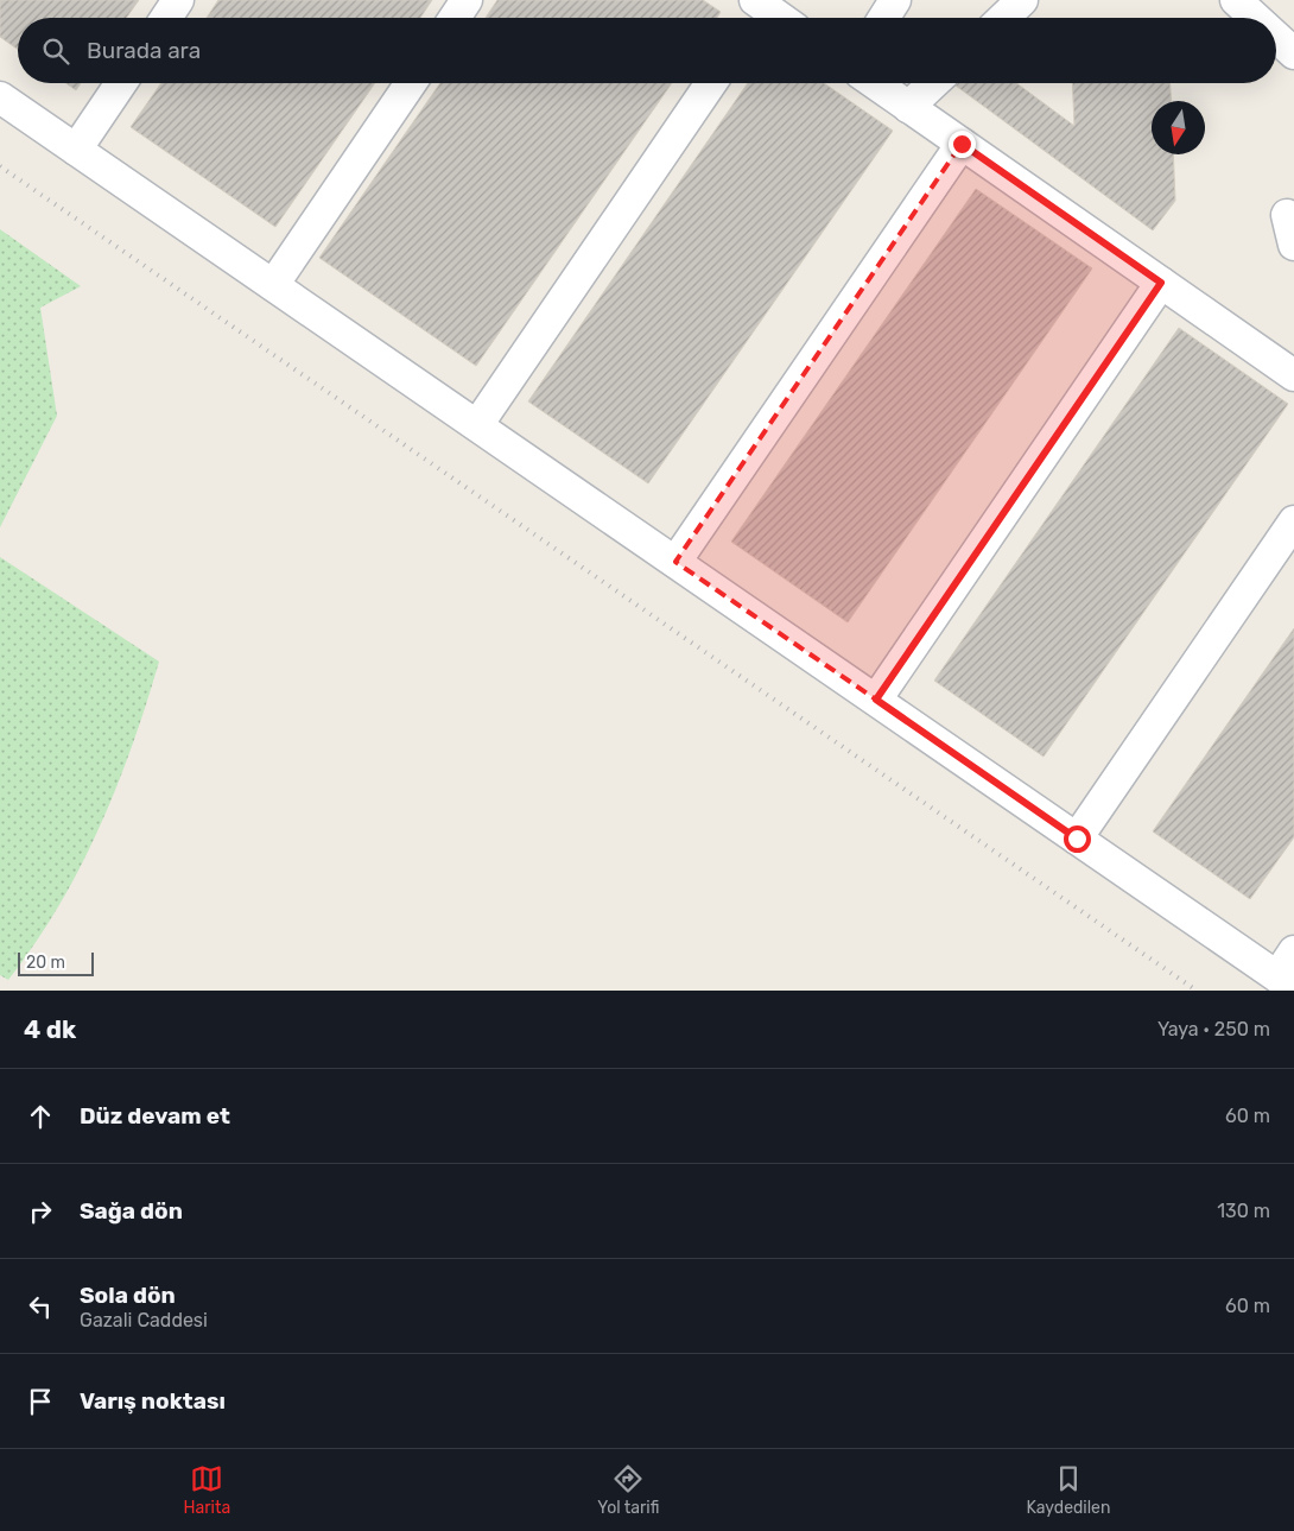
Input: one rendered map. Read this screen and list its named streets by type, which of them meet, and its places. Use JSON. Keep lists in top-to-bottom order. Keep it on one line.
{"scale_bar":"20 m","north":"bottom","page":{"search":"Burada ara","scale":"20 m","heading":["4 dk","Yaya · 250 m"],"list":[["Düz devam et","60 m"],["Sağa dön","130 m"],["Sola dön","Gazali Caddesi","60 m"],"Varış noktası"],"nav":["Harita","Yol tarifi","Kaydedilen"]}}
